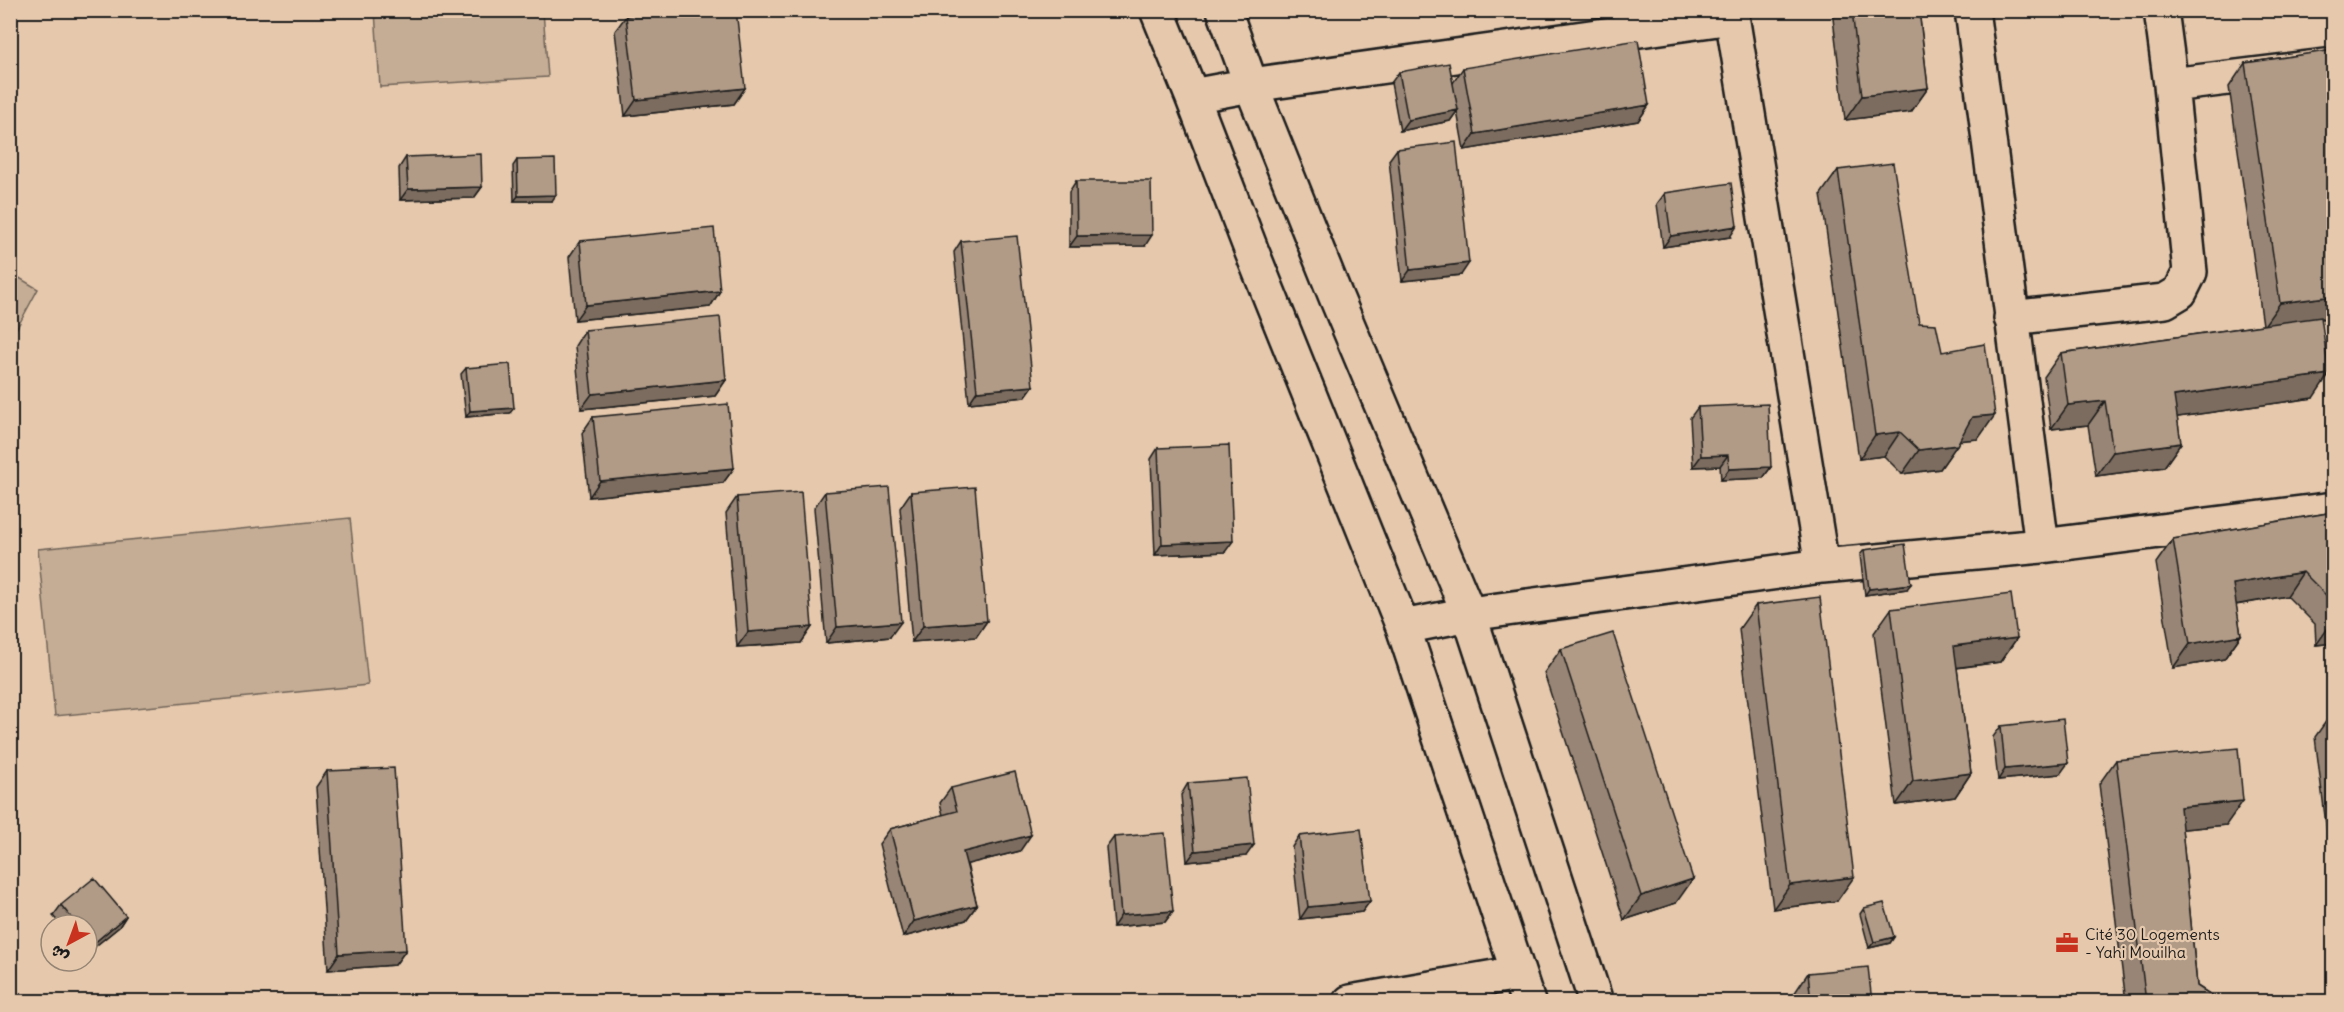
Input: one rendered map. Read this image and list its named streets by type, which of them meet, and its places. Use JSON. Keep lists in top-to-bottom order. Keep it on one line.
{"places":{"office":["Cité 30 Logements - Yahi Mouilha"]},"north":"bottom left"}
